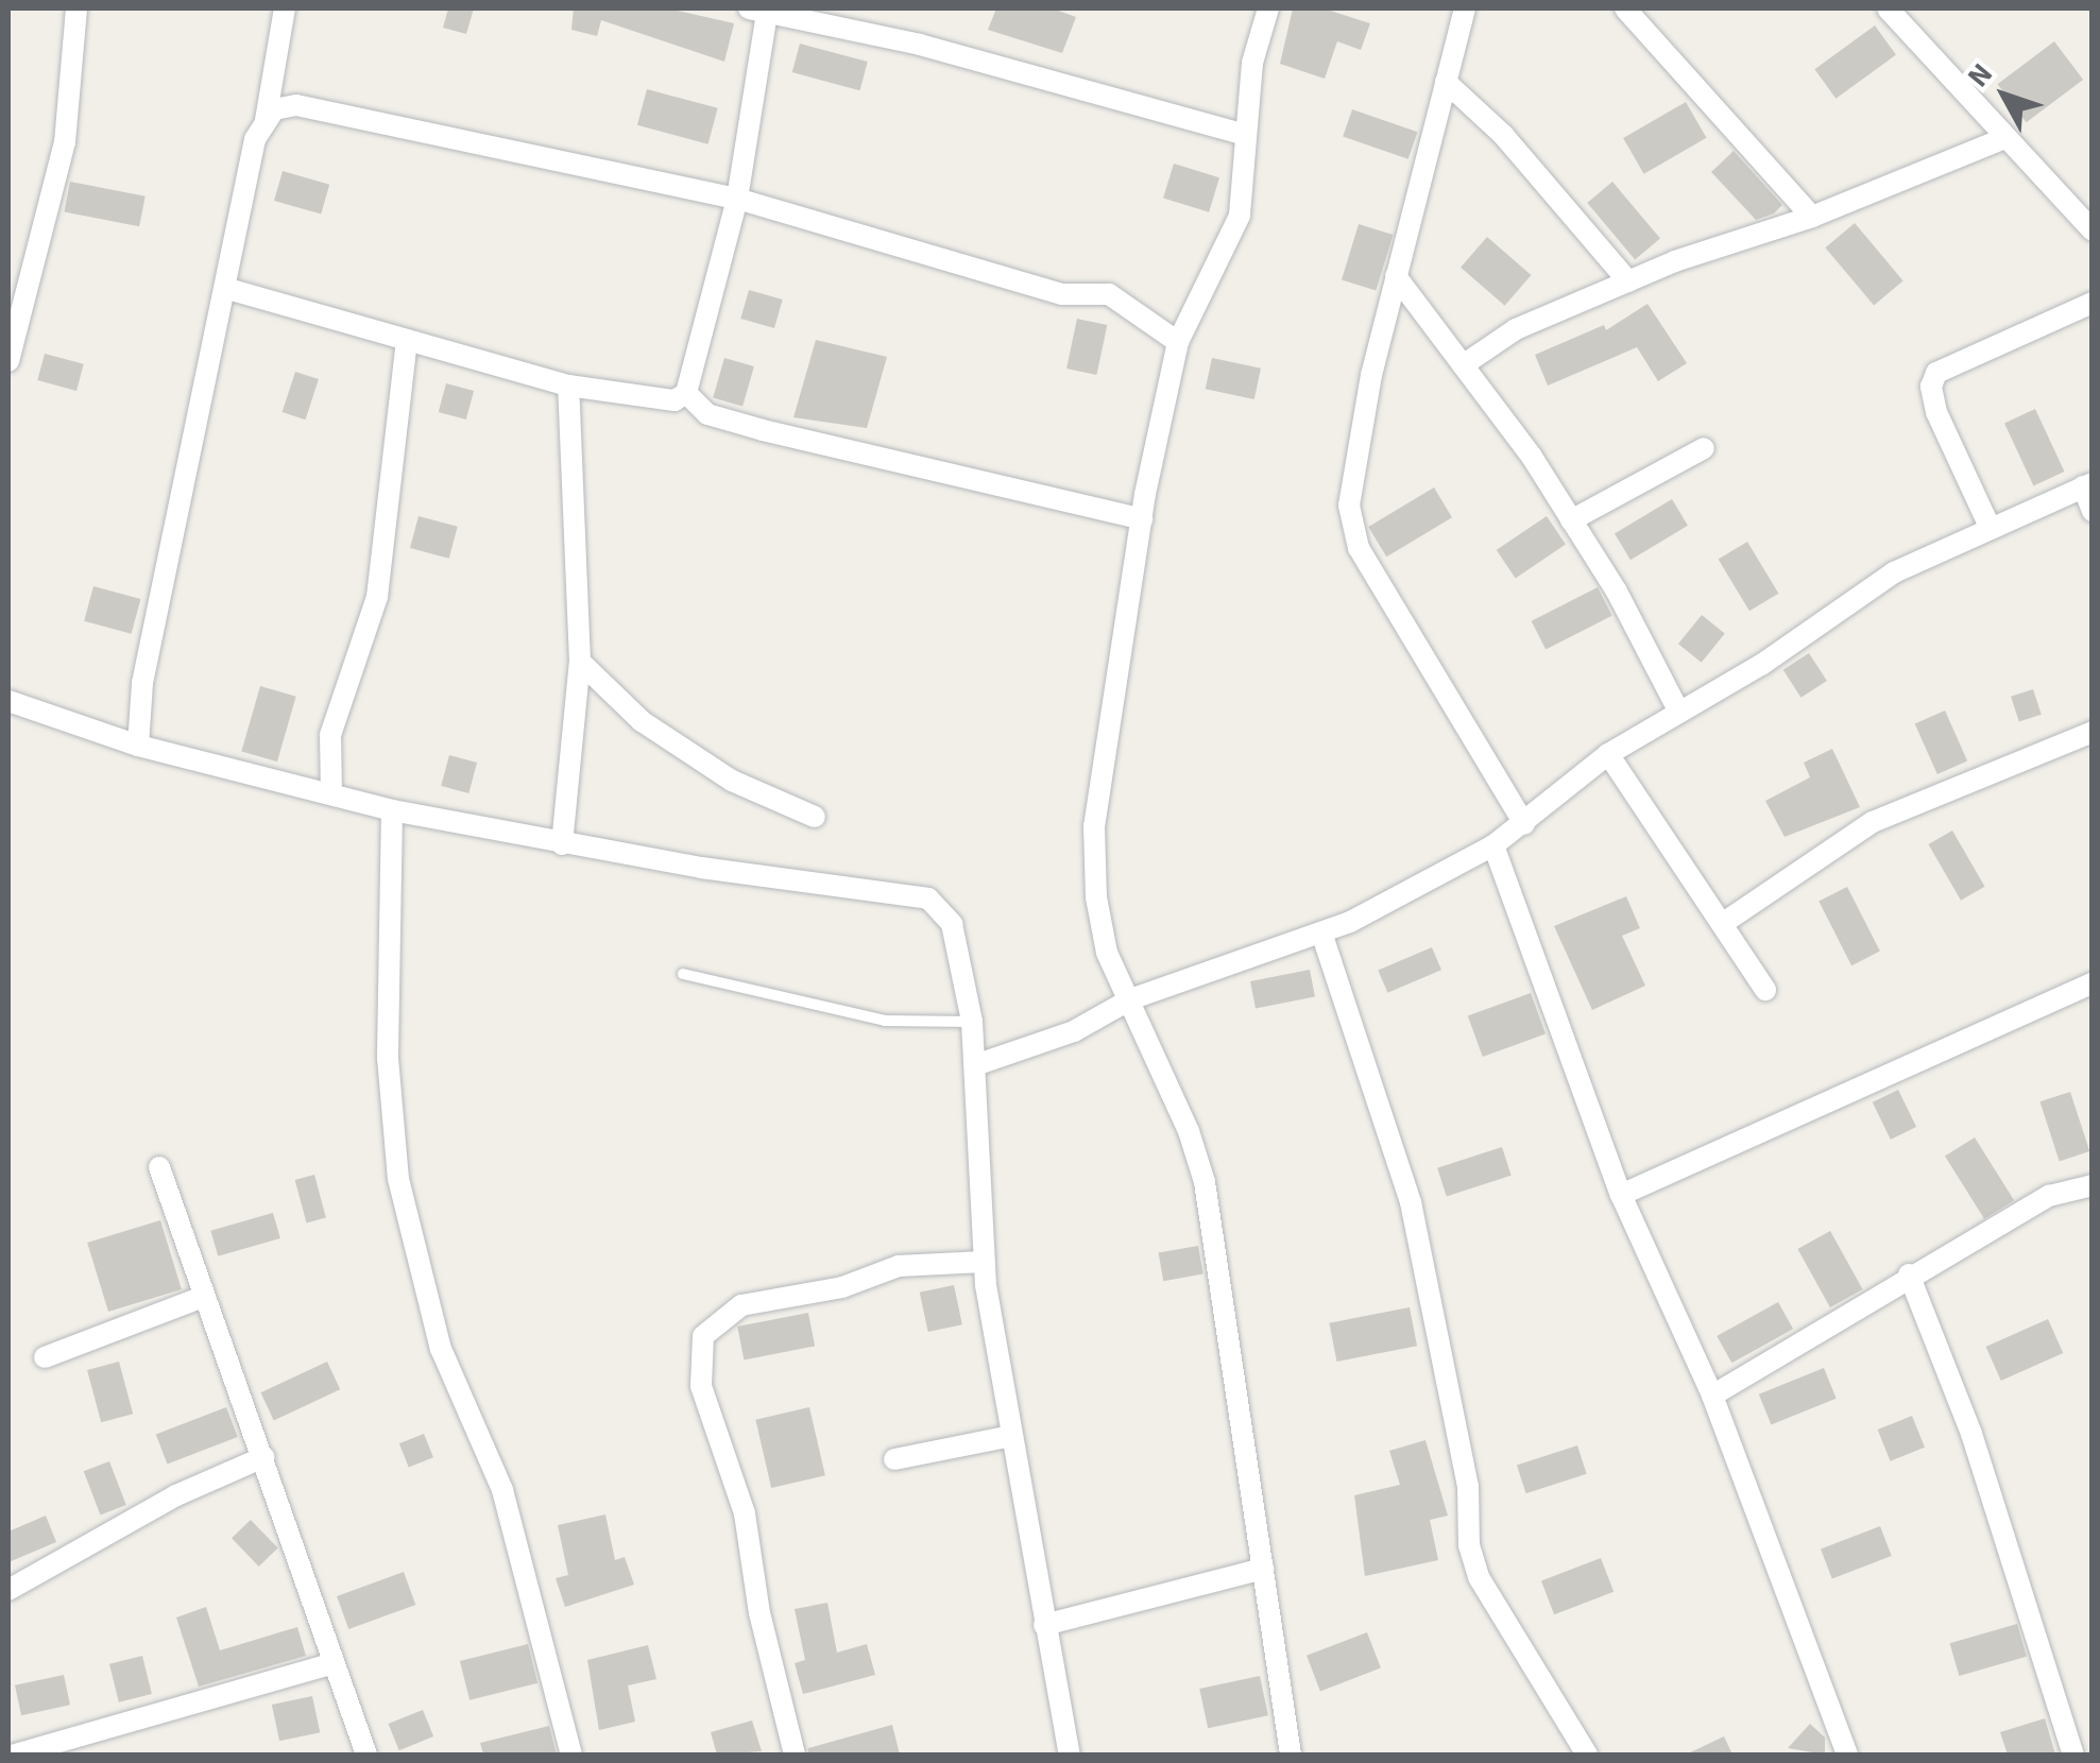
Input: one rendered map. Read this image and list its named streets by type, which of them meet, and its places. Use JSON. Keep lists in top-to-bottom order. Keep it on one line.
{"north":"top left"}
